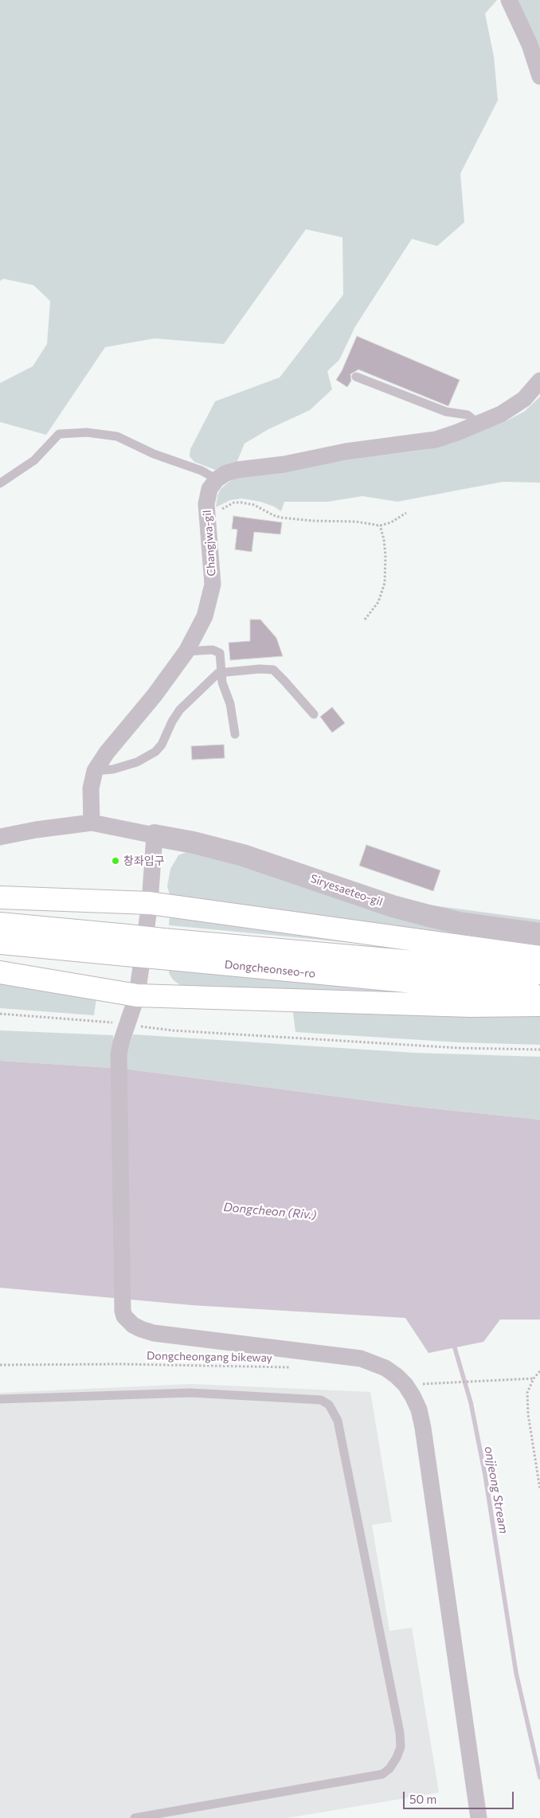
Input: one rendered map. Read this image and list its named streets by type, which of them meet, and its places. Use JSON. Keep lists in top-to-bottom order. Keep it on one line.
{"streets":{"main road":["Dongcheonseo-ro"],"street":["Changjwa-gil","Siryesaeteo-gil"],"path":["Dongcheongang bikeway"]},"water":["Dongcheon (Riv.)","onjjeong Stream"],"places":["창좌입구"],"scale_bar":"50 m"}
